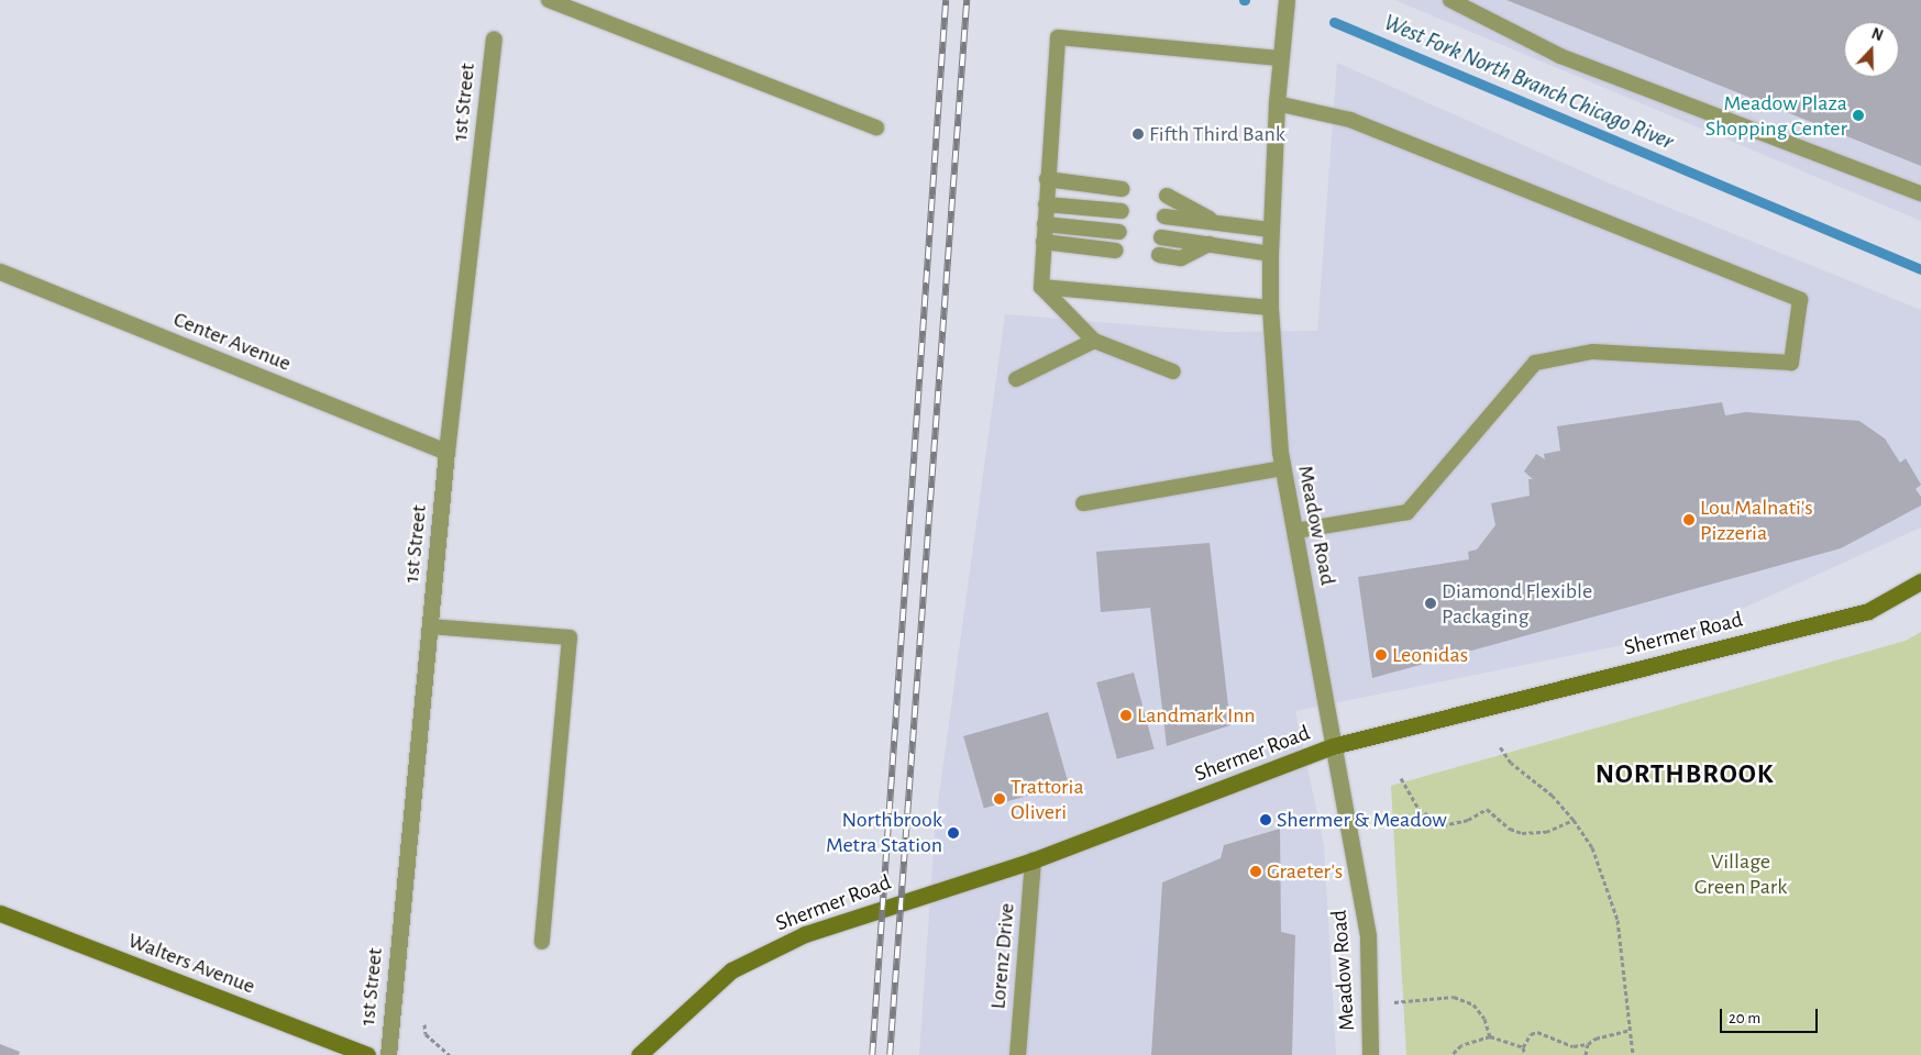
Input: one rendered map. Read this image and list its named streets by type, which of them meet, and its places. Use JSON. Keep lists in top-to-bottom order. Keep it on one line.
{"streets":{"main road":["Shermer Road","Walters Avenue"],"street":["1st Street","Center Avenue","Meadow Road","Lorenz Drive"]},"crossings":[["1st Street","Center Avenue"],["Meadow Road","Shermer Road"],["Shermer Road","Lorenz Drive"]],"districts":["NORTHBROOK"],"water":["West Fork North Branch Chicago River"],"parks":["Village Green Park"],"places":["Meadow Plaza Shopping Center","Fifth Third Bank","Lou Malnati's Pizzeria","Diamond Flexible Packaging","Leonidas","Landmark Inn","Trattoria Oliveri","Shermer & Meadow","Northbrook Metra Station","Graeter's"],"scale_bar":"20 m","north":"top"}
